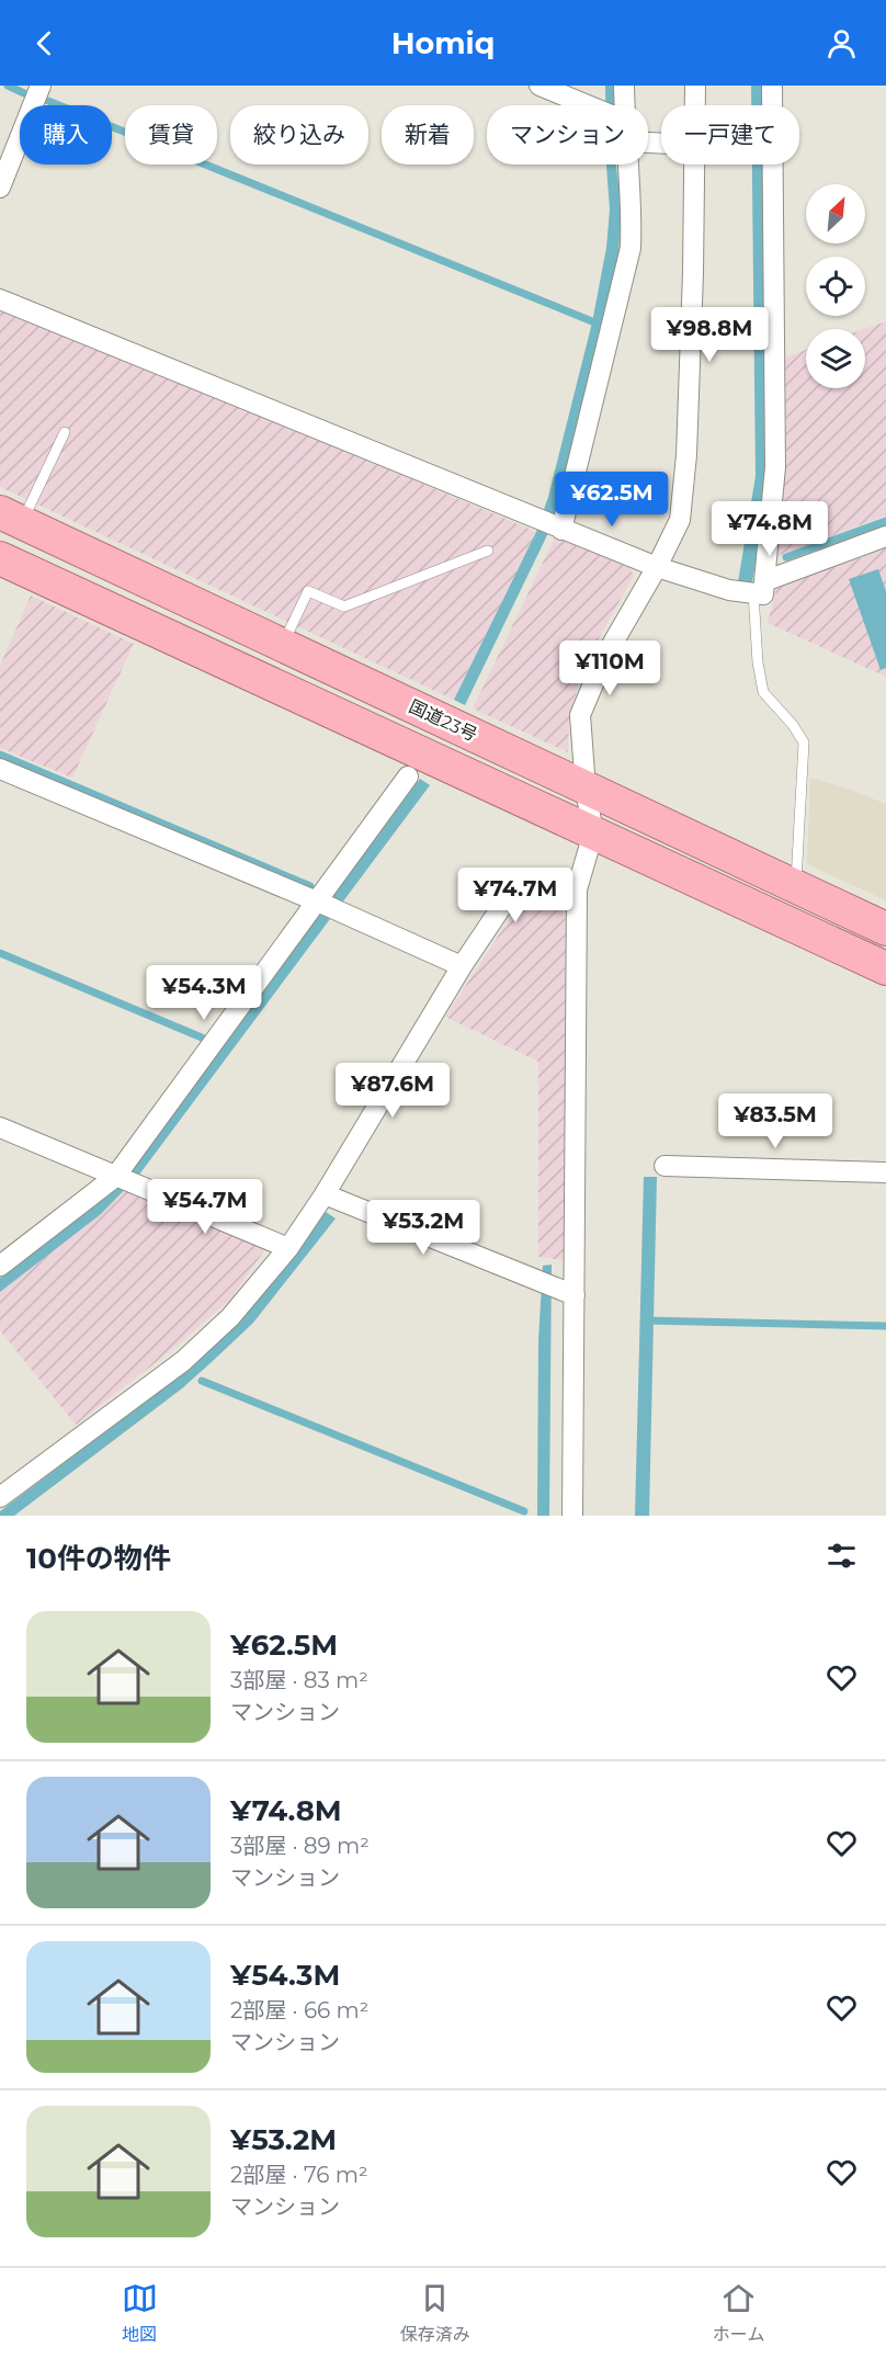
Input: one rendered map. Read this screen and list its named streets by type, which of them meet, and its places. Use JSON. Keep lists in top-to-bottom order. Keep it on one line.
{"streets":{"highway":["国道23号"]},"north":"top right","page":{"header":"Homiq","chip":["購入","賃貸","絞り込み","新着","マンション","一戸建て"],"price":["¥98.8M","¥62.5M","¥74.8M","¥110M","¥74.7M","¥54.3M","¥87.6M","¥83.5M","¥54.7M","¥53.2M"],"heading":"10件の物件","list":[{"name":"¥62.5M","note":"3部屋 · 83 m² · マンション"},{"name":"¥74.8M","note":"3部屋 · 89 m² · マンション"},{"name":"¥54.3M","note":"2部屋 · 66 m² · マンション"},{"name":"¥53.2M","note":"2部屋 · 76 m² · マンション"}],"tabs":["地図","保存済み","ホーム"]}}
